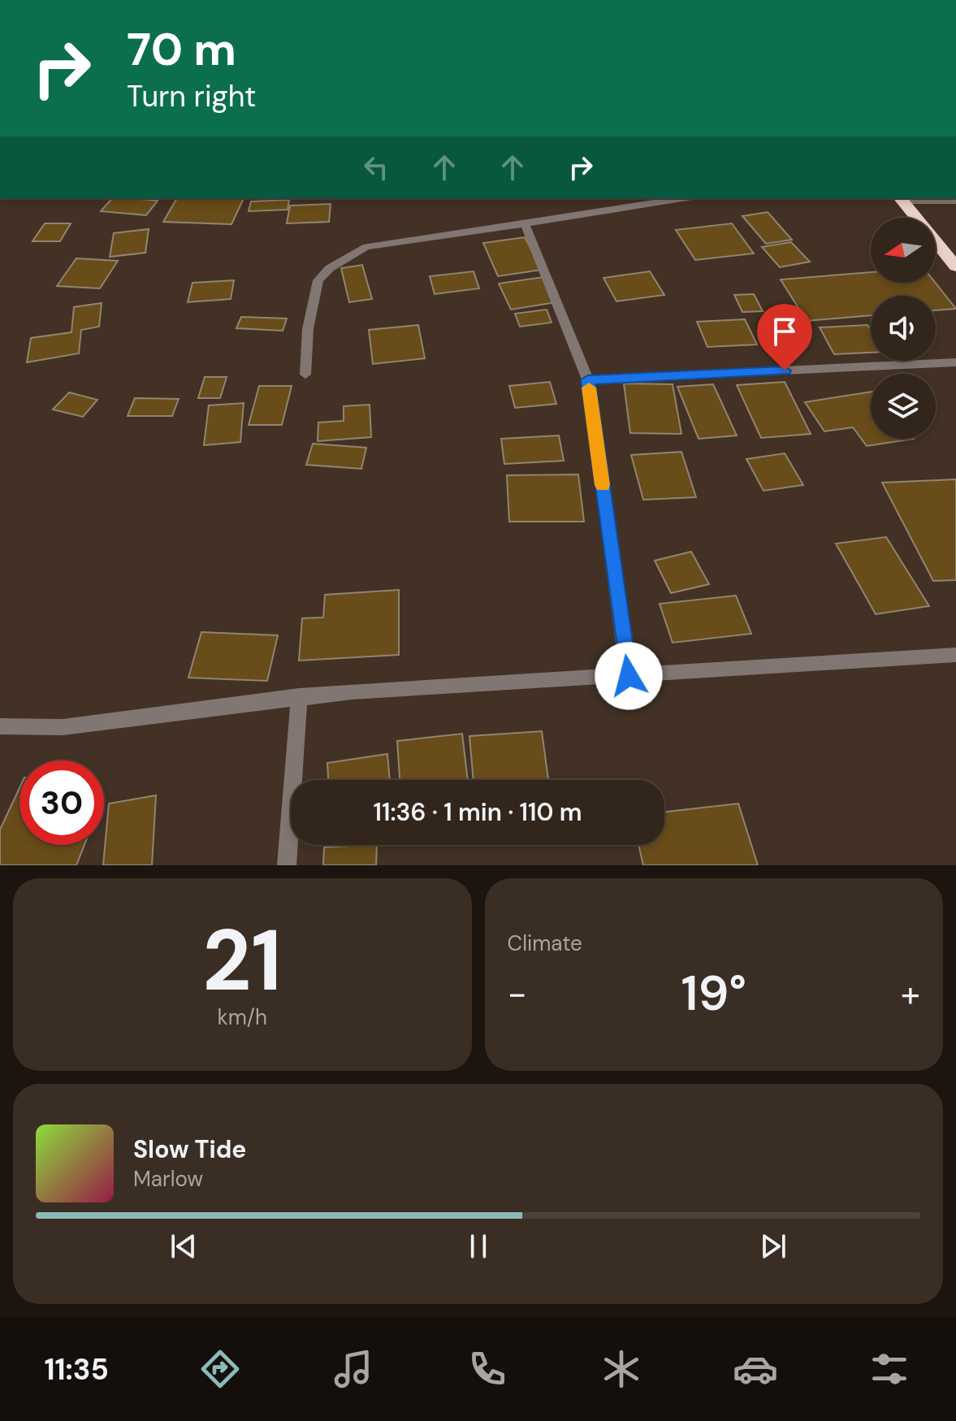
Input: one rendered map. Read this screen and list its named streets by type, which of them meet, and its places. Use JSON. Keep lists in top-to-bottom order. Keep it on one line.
{"north":"left","page":{"turn":["70 m","Turn right"],"limit":"30","trip":"11:36 · 1 min · 110 m","tile":[["21","km/h"],"Climate"],"heat":["−","19°","+"],"song":["Slow Tide","Marlow"],"tabs":"11:35"}}
